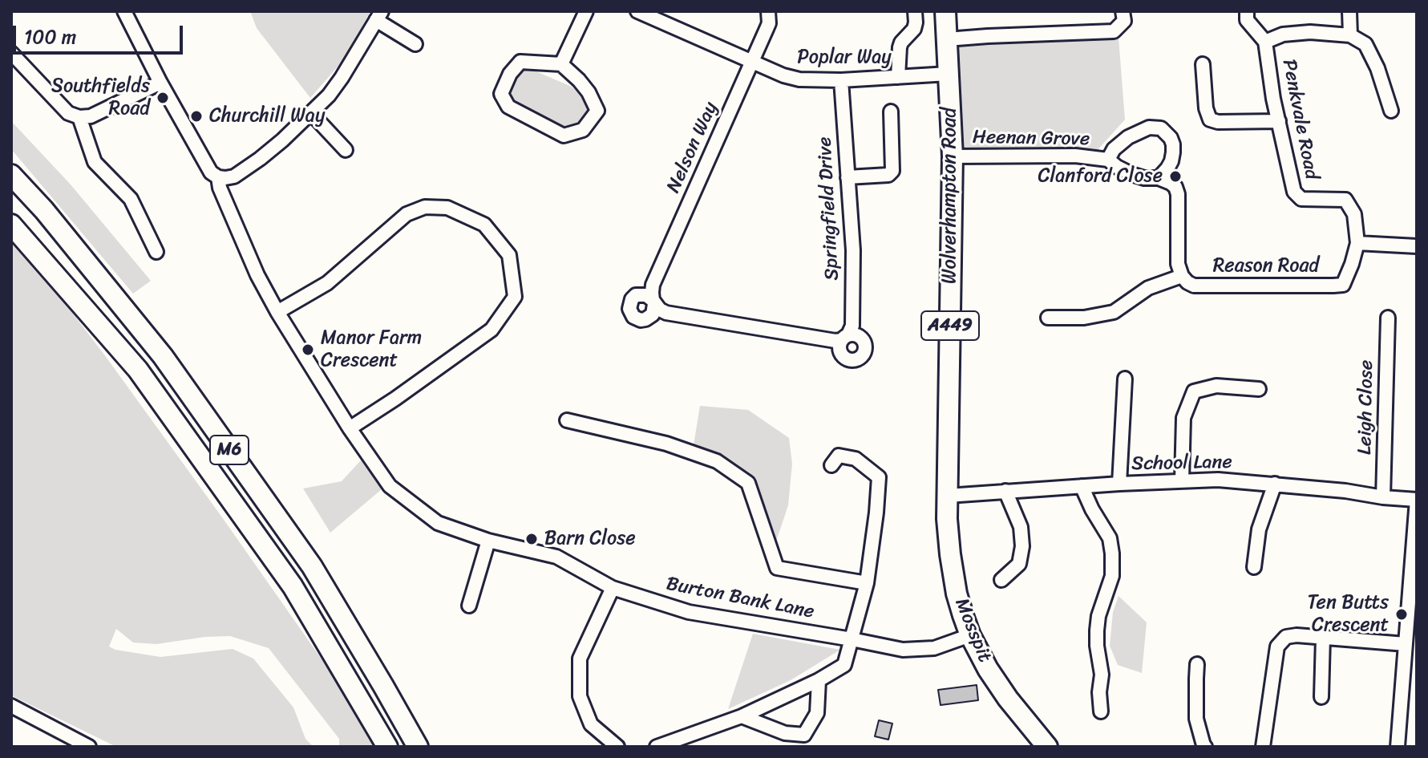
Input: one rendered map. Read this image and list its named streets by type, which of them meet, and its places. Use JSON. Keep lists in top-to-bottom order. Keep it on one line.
{"streets":{"highway":["Wolverhampton Road","A449","M6","Mosspit"],"street":["Poplar Way","Penkvale Road","Heenan Grove","Nelson Way","Springfield Drive","Reason Road","Leigh Close","School Lane","Burton Bank Lane"]},"crossings":[["Poplar Way","Nelson Way"],["Poplar Way","Wolverhampton Road"],["Poplar Way","Springfield Drive"],["Penkvale Road","Reason Road"],["Heenan Grove","Wolverhampton Road"],["Nelson Way","Springfield Drive"],["Wolverhampton Road","School Lane"],["Wolverhampton Road","Mosspit"],["Leigh Close","School Lane"],["School Lane","Mosspit"],["Burton Bank Lane","Mosspit"]],"places":["Southfields Road","Churchill Way","Clanford Close","Manor Farm Crescent","Barn Close","Ten Butts Crescent"],"scale_bar":"100 m"}
